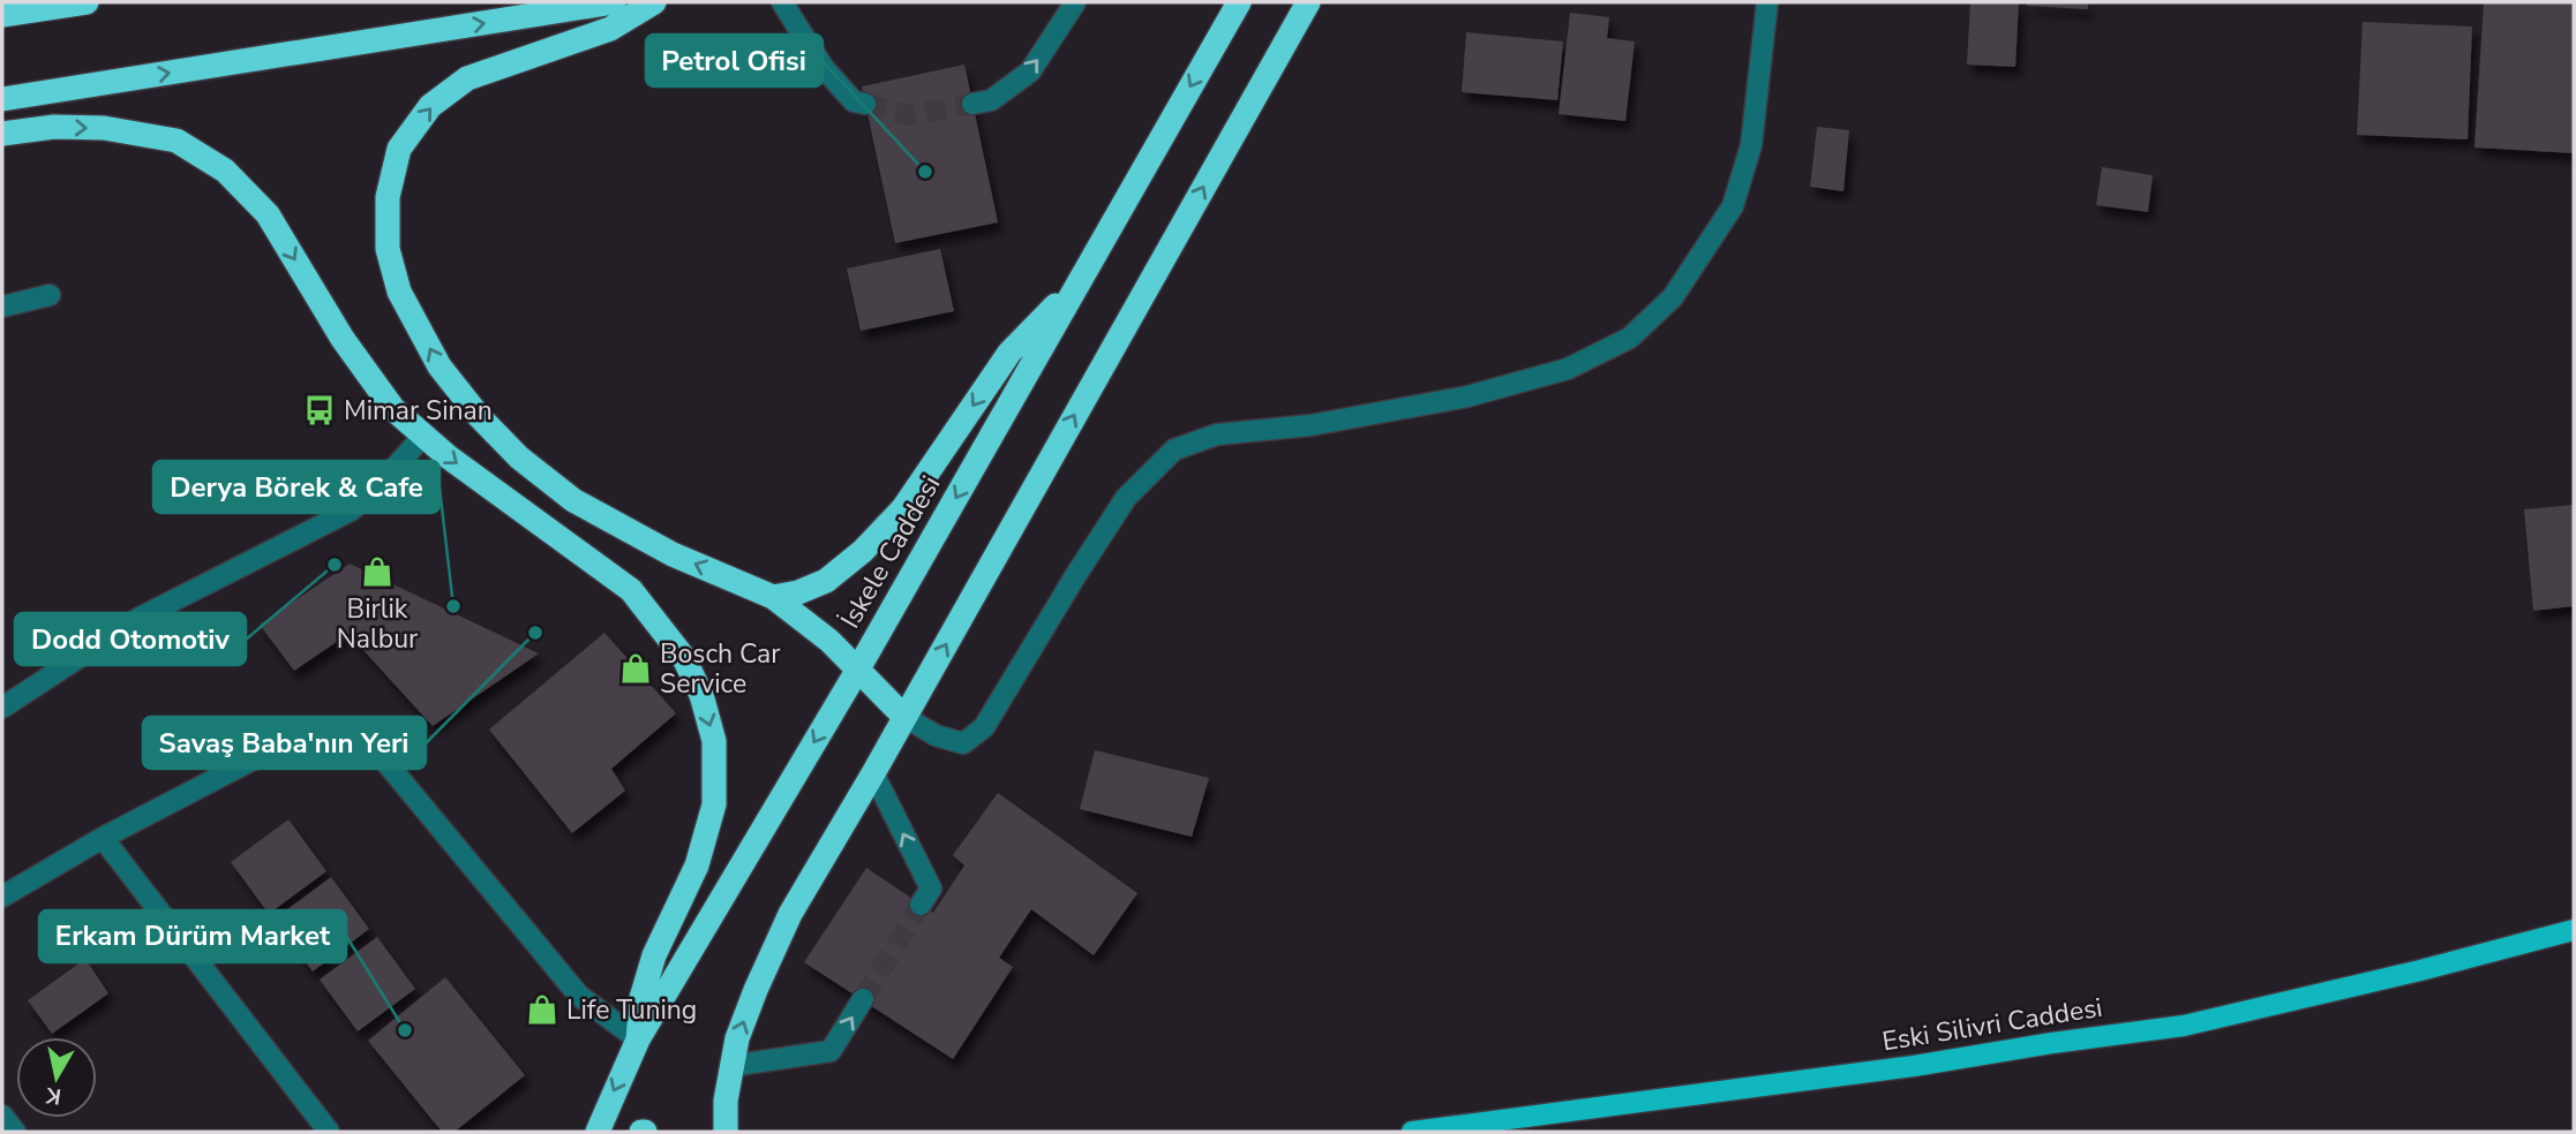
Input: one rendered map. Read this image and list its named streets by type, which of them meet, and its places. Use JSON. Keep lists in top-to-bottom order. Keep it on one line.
{"streets":{"highway":["İskele Caddesi"],"main road":["Eski Silivri Caddesi"]},"places":{"other":["Petrol Ofisi","Dodd Otomotiv","Derya Börek & Cafe","Savaş Baba'nın Yeri","Erkam Dürüm Market"],"bus stop":["Mimar Sinan"],"shop":["Birlik Nalbur","Bosch Car Service","Life Tuning"]},"north":"bottom"}
